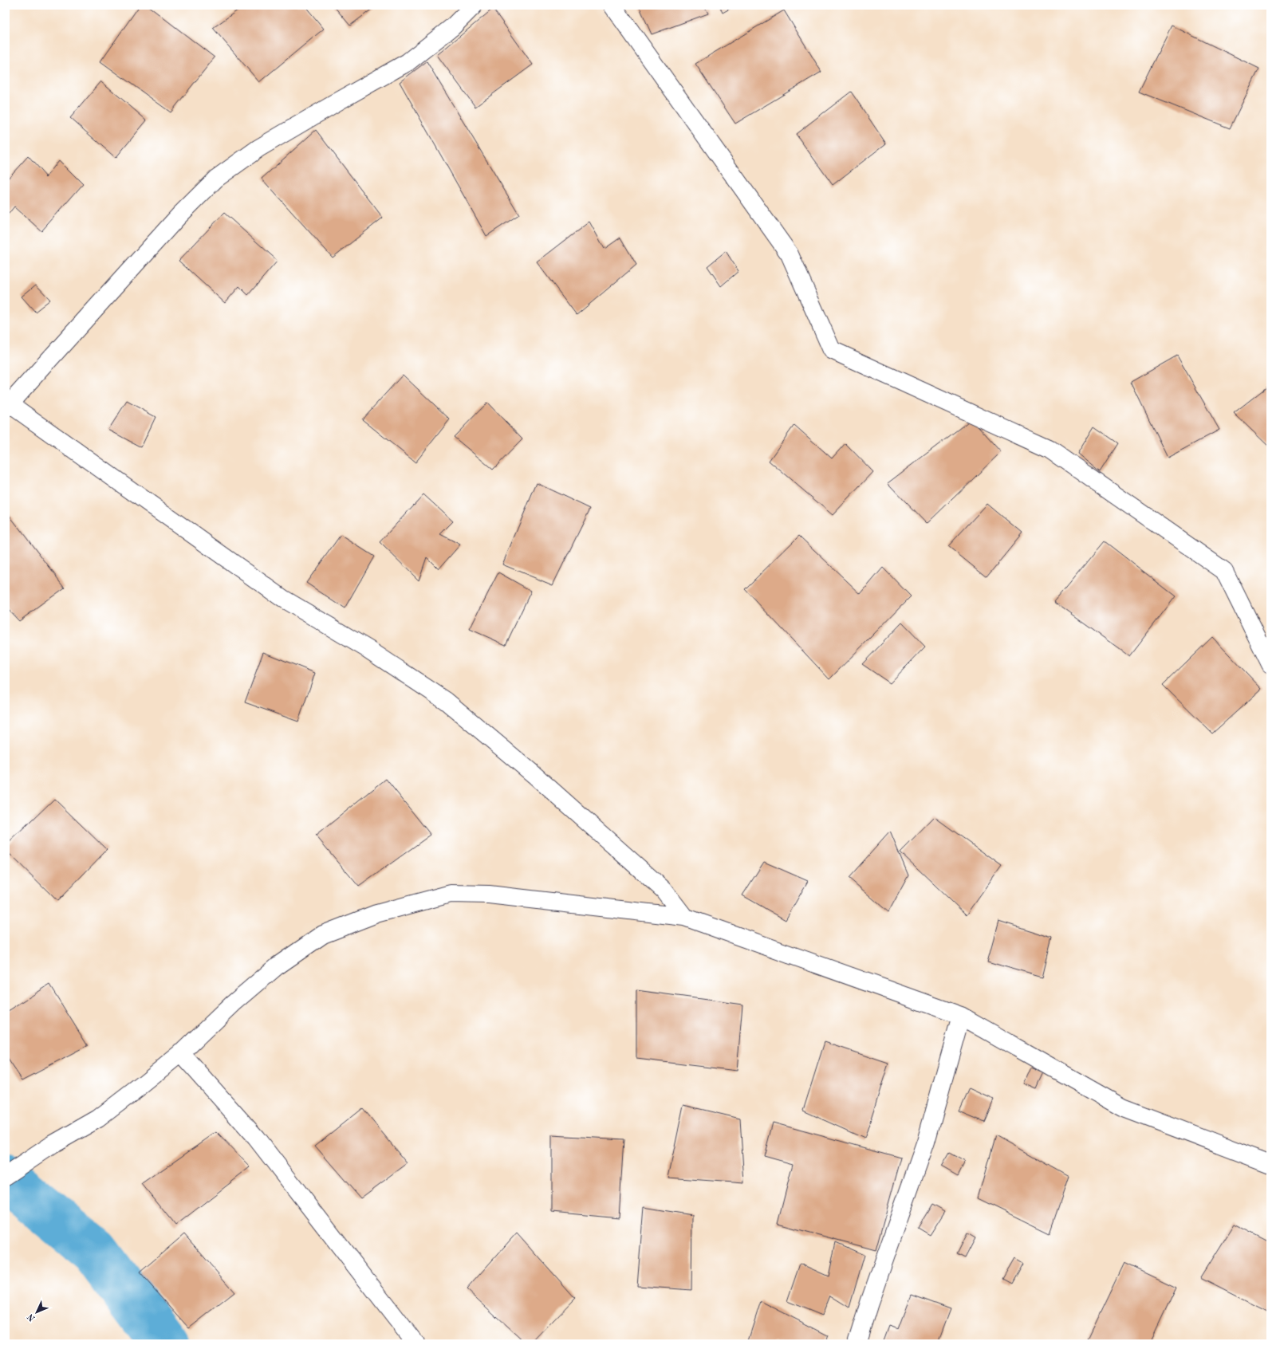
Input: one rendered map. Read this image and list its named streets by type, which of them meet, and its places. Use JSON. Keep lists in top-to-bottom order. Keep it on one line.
{"north":"bottom left"}
